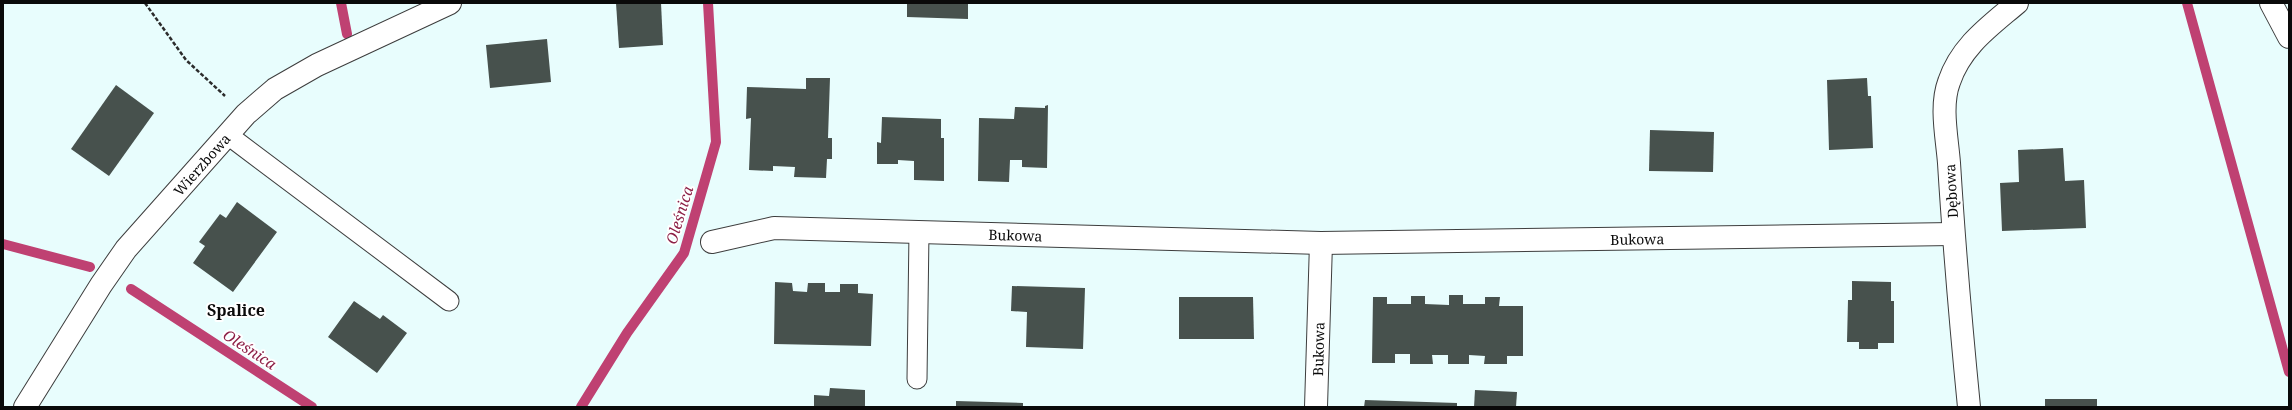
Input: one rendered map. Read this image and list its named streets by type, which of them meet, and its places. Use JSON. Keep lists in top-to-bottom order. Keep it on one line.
{"streets":{"street":["Wierzbowa","Dębowa","Bukowa"]},"crossings":[["Dębowa","Bukowa"]],"districts":["Spalice"],"water":["Oleśnica"]}
